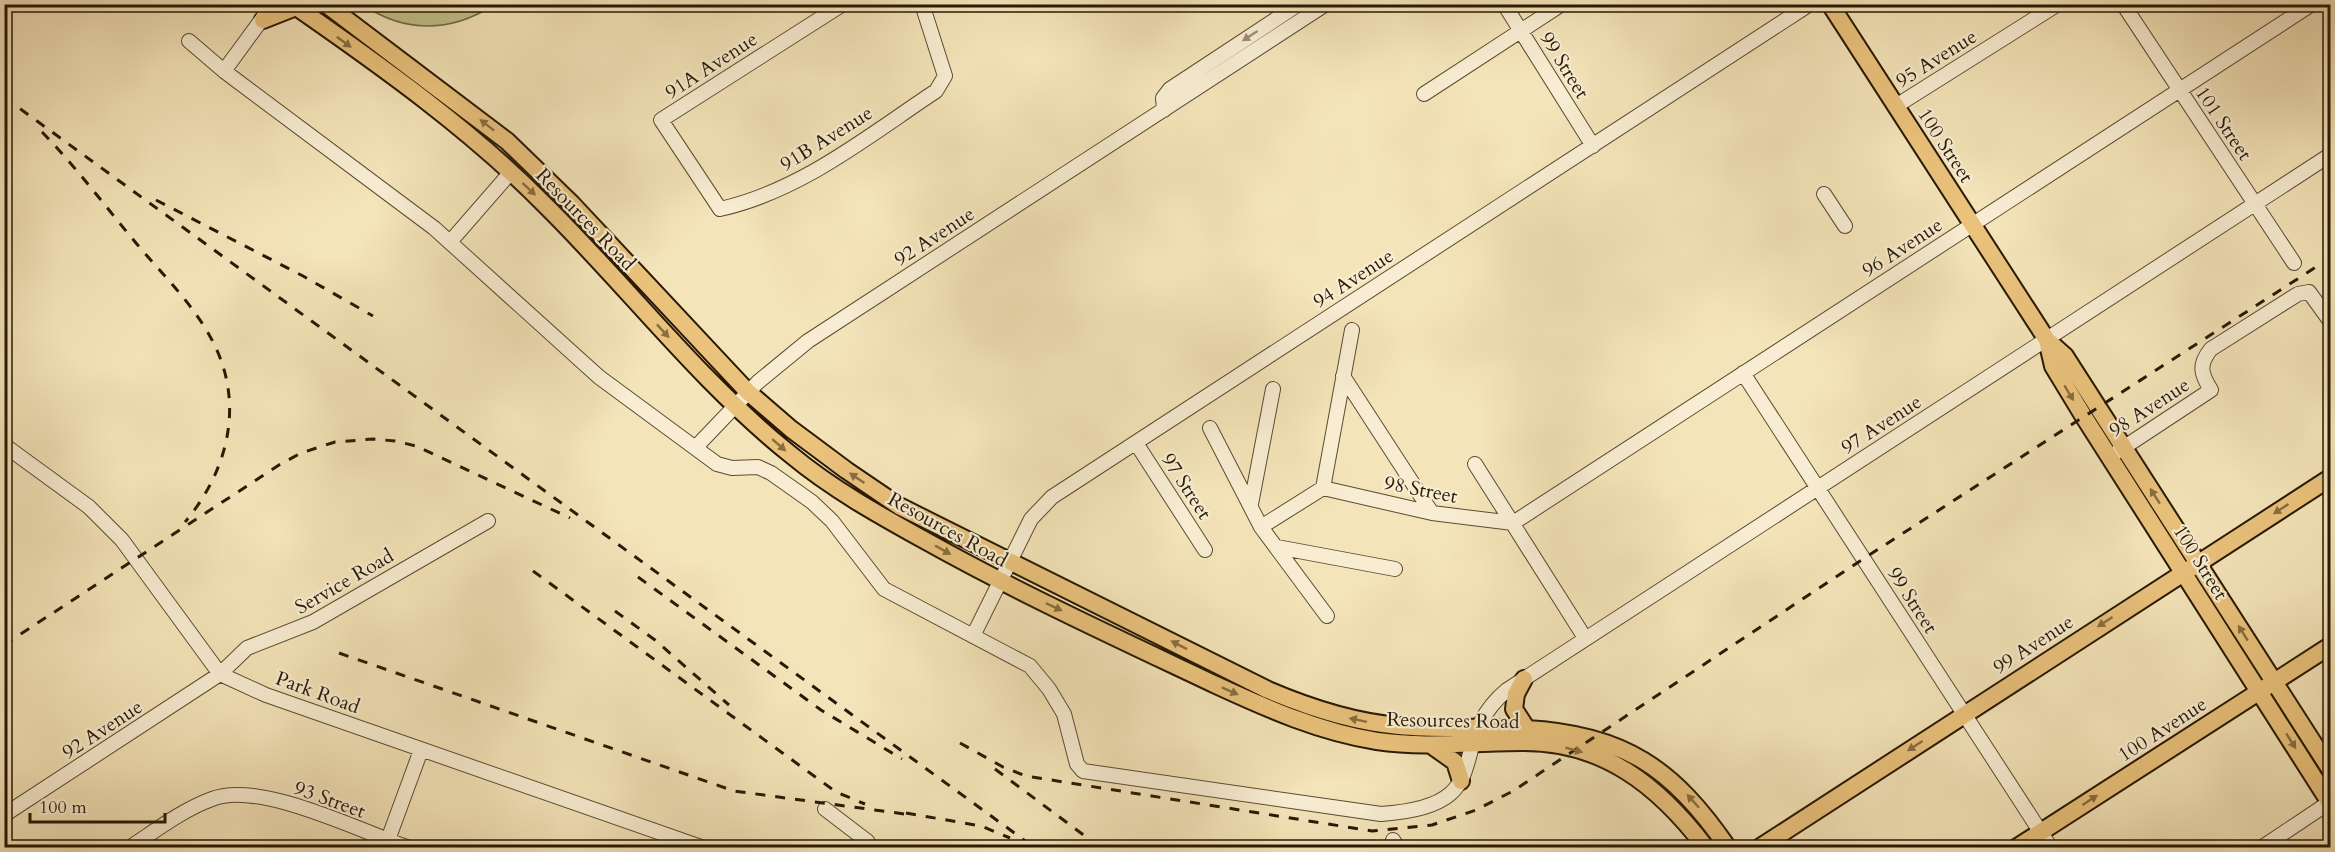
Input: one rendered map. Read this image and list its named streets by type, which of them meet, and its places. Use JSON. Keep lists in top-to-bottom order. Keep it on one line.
{"streets":{"main road":["100 Street","Resources Road","99 Avenue","100 Avenue"],"street":["95 Avenue","91A Avenue","99 Street","101 Street","91B Avenue","92 Avenue","96 Avenue","94 Avenue","98 Avenue","97 Avenue","97 Street","98 Street","Service Road","Park Road","93 Street"]},"crossings":[["95 Avenue","100 Street"],["91A Avenue","91B Avenue"],["99 Street","96 Avenue"],["99 Street","94 Avenue"],["99 Street","97 Avenue"],["99 Street","99 Avenue"],["99 Street","100 Avenue"],["101 Street","96 Avenue"],["101 Street","97 Avenue"],["100 Street","96 Avenue"],["100 Street","98 Avenue"],["100 Street","97 Avenue"],["100 Street","99 Avenue"],["100 Street","100 Avenue"],["Resources Road","92 Avenue"],["Resources Road","94 Avenue"],["Resources Road","97 Avenue"],["92 Avenue","Service Road"],["92 Avenue","Park Road"],["96 Avenue","98 Street"],["94 Avenue","97 Street"],["97 Avenue","98 Street"],["Service Road","Park Road"]],"one_way":["99 Avenue","100 Avenue"],"scale_bar":"100 m"}
